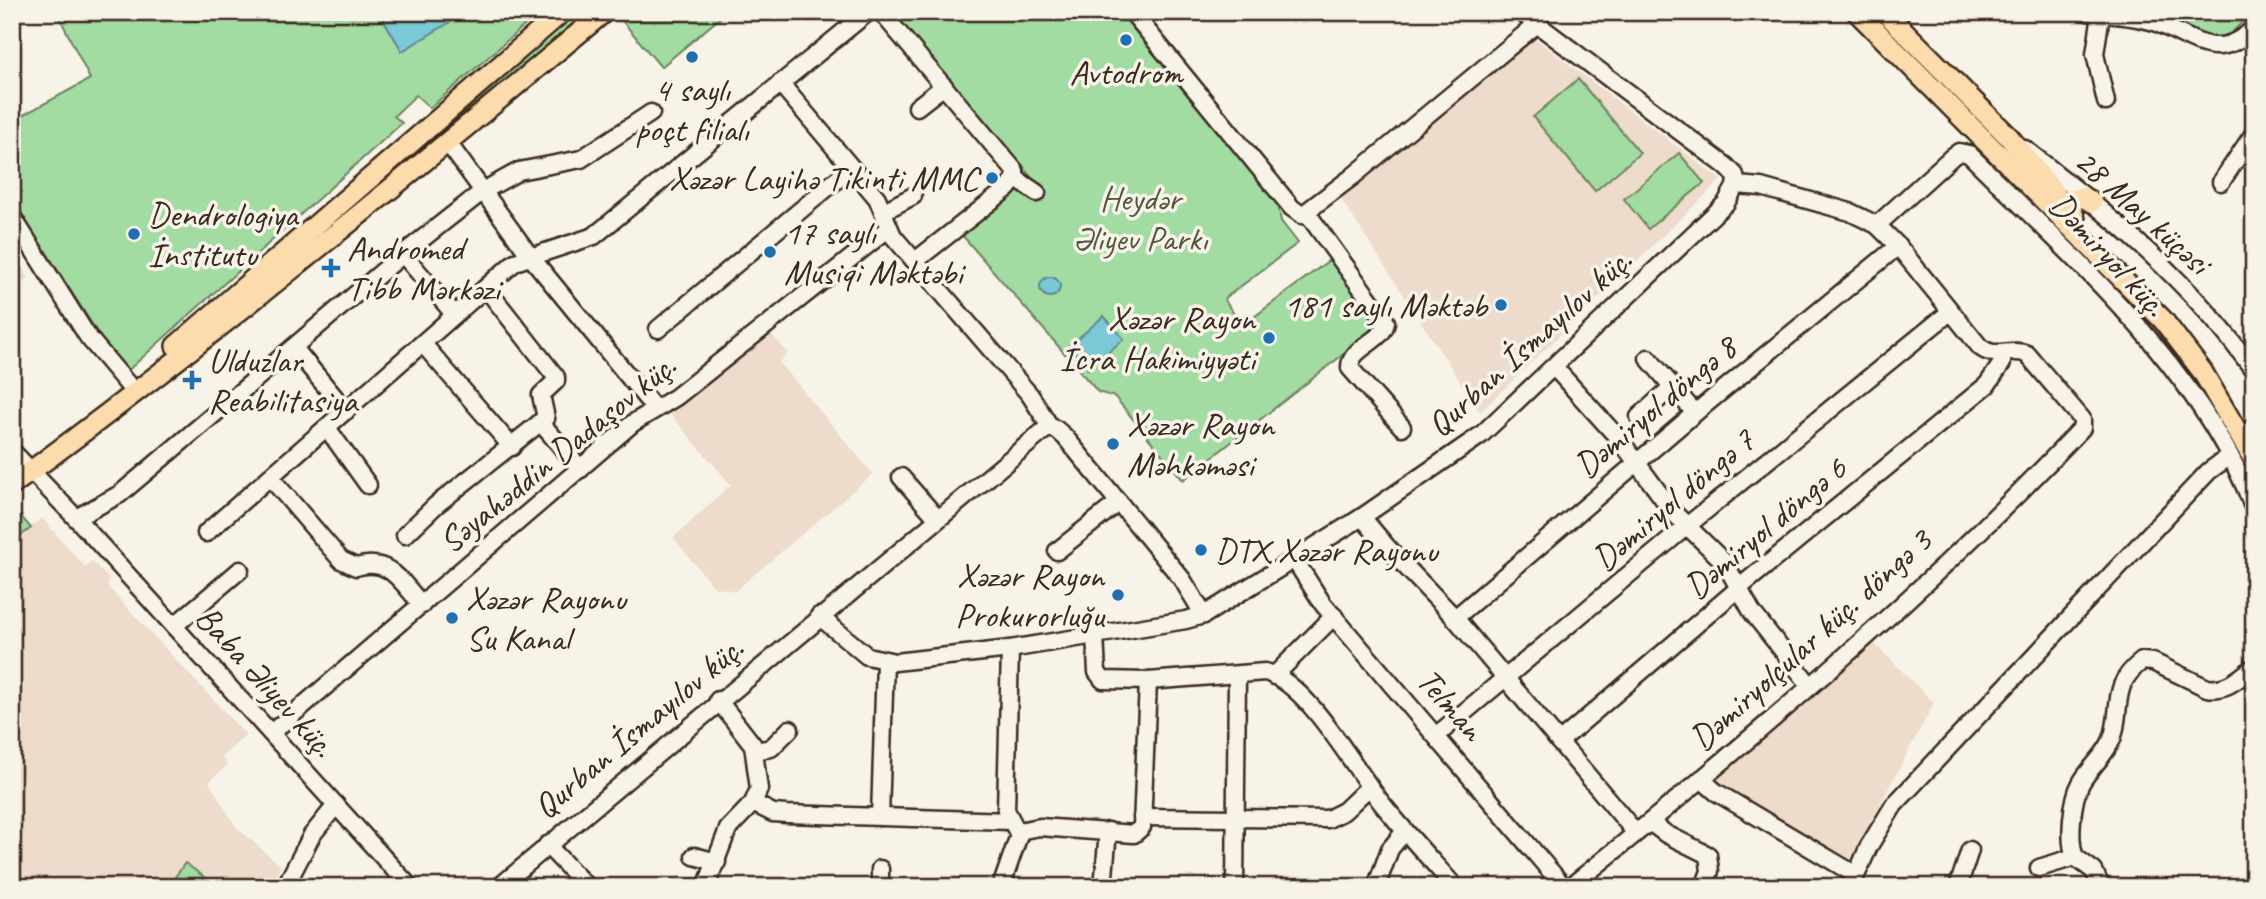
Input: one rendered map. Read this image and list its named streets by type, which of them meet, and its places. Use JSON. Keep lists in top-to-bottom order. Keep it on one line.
{"streets":{"main road":["Dəmiryol küç."],"street":["28 May küçəsi","Qurban İsmayılov küç.","Dəmiryol döngə 8","Səyahəddin Dadaşov küç.","Dəmiryol döngə 7","Dəmiryol döngə 6","Dəmiryolçular küç. döngə 3","Baba Əliyev küç.","Telman"]},"crossings":[["28 May küçəsi","Dəmiryol küç."],["Qurban İsmayılov küç.","Telman"],["Səyahəddin Dadaşov küç.","Baba Əliyev küç."],["Dəmiryol döngə 7","Telman"],["Dəmiryol döngə 6","Dəmiryolçular küç. döngə 3"]],"parks":["Heydər Əliyev Parkı"],"places":{"other":["Avtodrom","4 saylı poçt filialı","Xəzər Layihə Tikinti MMC","Dendrologiya İnstitutu","17 saylı Musiqi Məktəbi","181 saylı Məktəb","Xəzər Rayon İcra Hakimiyyəti","Xəzər Rayon Məhkəməsi","DTX Xəzər Rayonu","Xəzər Rayon Prokurorluğu","Xəzər Rayonu Su Kanal"],"health":["Andromed Tibb Mərkəzi","Ulduzlar Reabilitasiya"]}}
